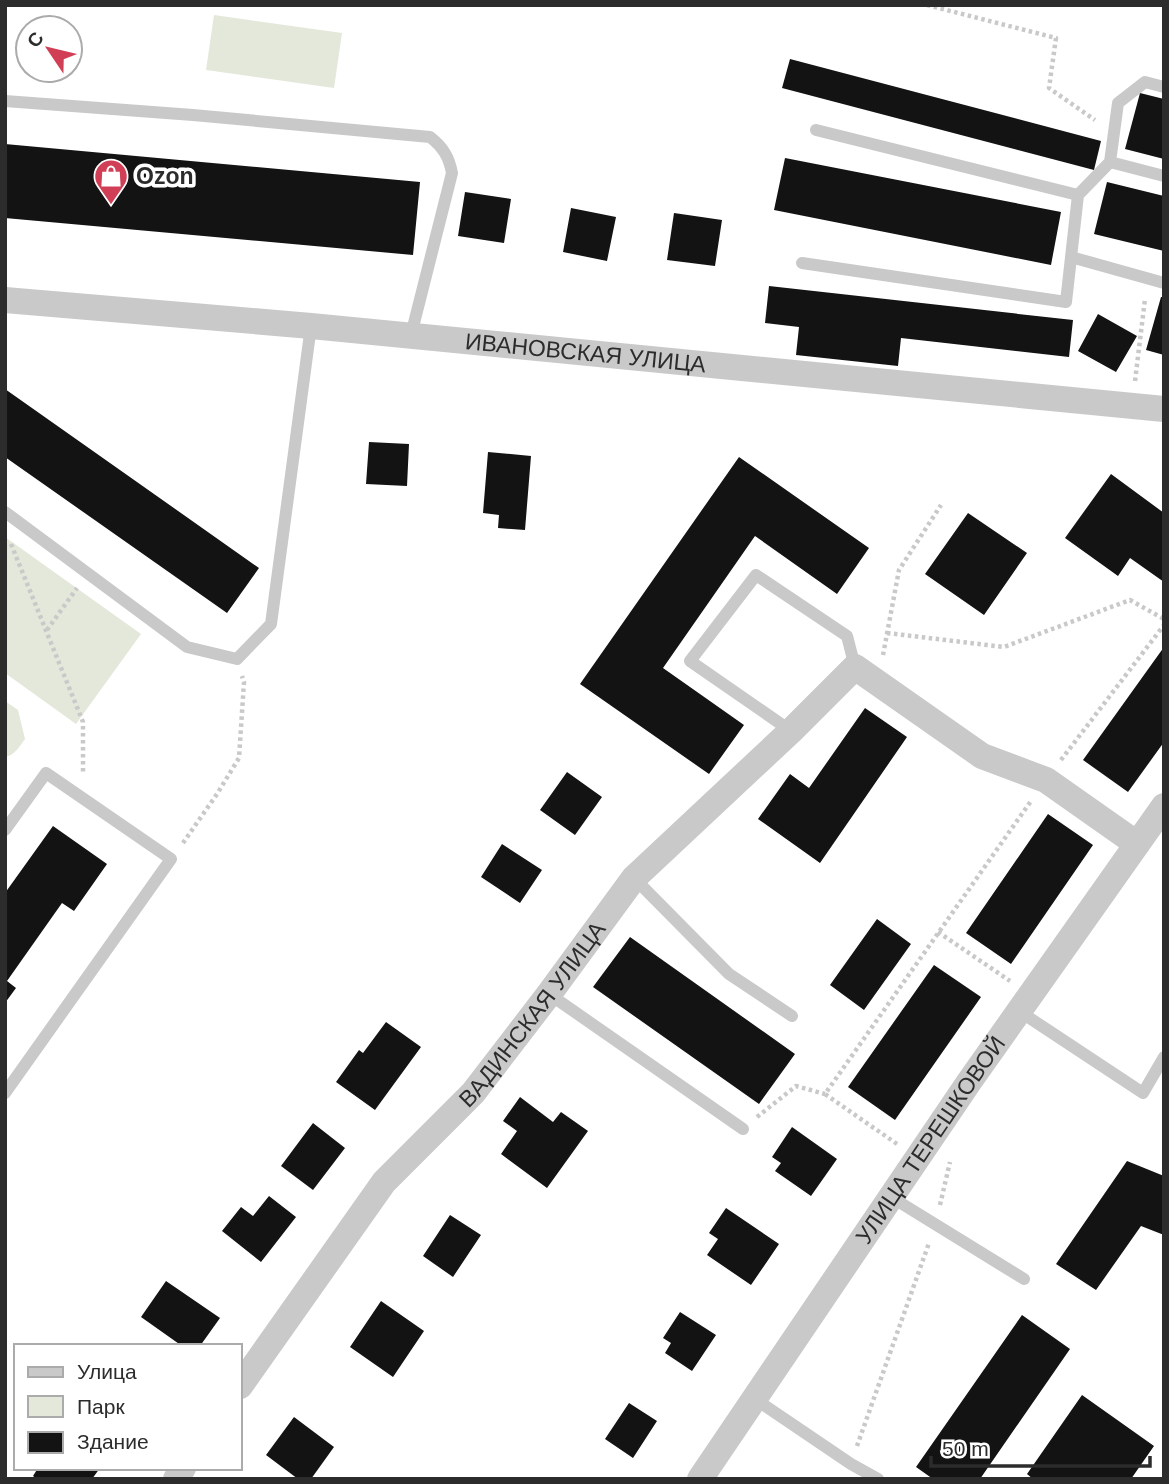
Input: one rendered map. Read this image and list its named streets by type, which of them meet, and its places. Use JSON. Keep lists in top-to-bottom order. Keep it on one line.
{"streets":{"street":["ИВАНОВСКАЯ УЛИЦА","ВАДИНСКАЯ УЛИЦА","УЛИЦА ТЕРЕШКОВОЙ"]},"places":{"shop":["Ozon"]},"legend":["Улица","Парк","Здание"],"scale_bar":"50 m","north":"top left"}
